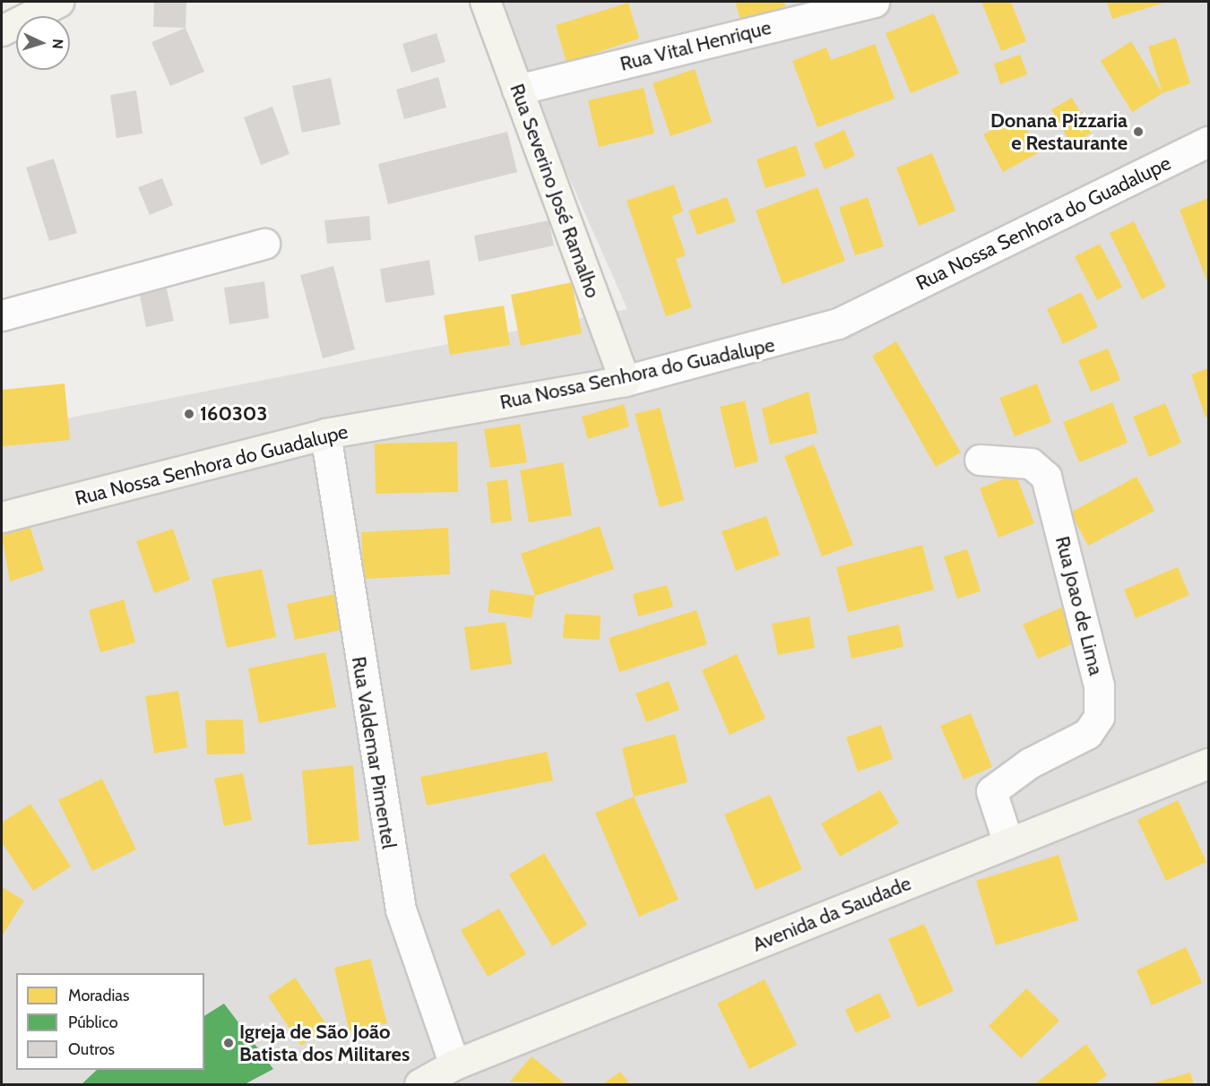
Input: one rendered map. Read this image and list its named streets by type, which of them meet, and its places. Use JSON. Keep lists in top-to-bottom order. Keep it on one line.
{"streets":{"street":["Rua Vital Henrique","Rua Severino José Ramalho","Rua Nossa Senhora do Guadalupe","Rua Joao de Lima","Rua Valdemar Pimentel","Avenida da Saudade"]},"crossings":[["Rua Vital Henrique","Rua Severino José Ramalho"],["Rua Severino José Ramalho","Rua Nossa Senhora do Guadalupe"],["Rua Nossa Senhora do Guadalupe","Rua Valdemar Pimentel"],["Rua Joao de Lima","Avenida da Saudade"],["Rua Valdemar Pimentel","Avenida da Saudade"]],"places":["Donana Pizzaria e Restaurante","160303","Igreja de São João Batista dos Militares"],"legend":["Moradias","Público","Outros"],"north":"right"}
